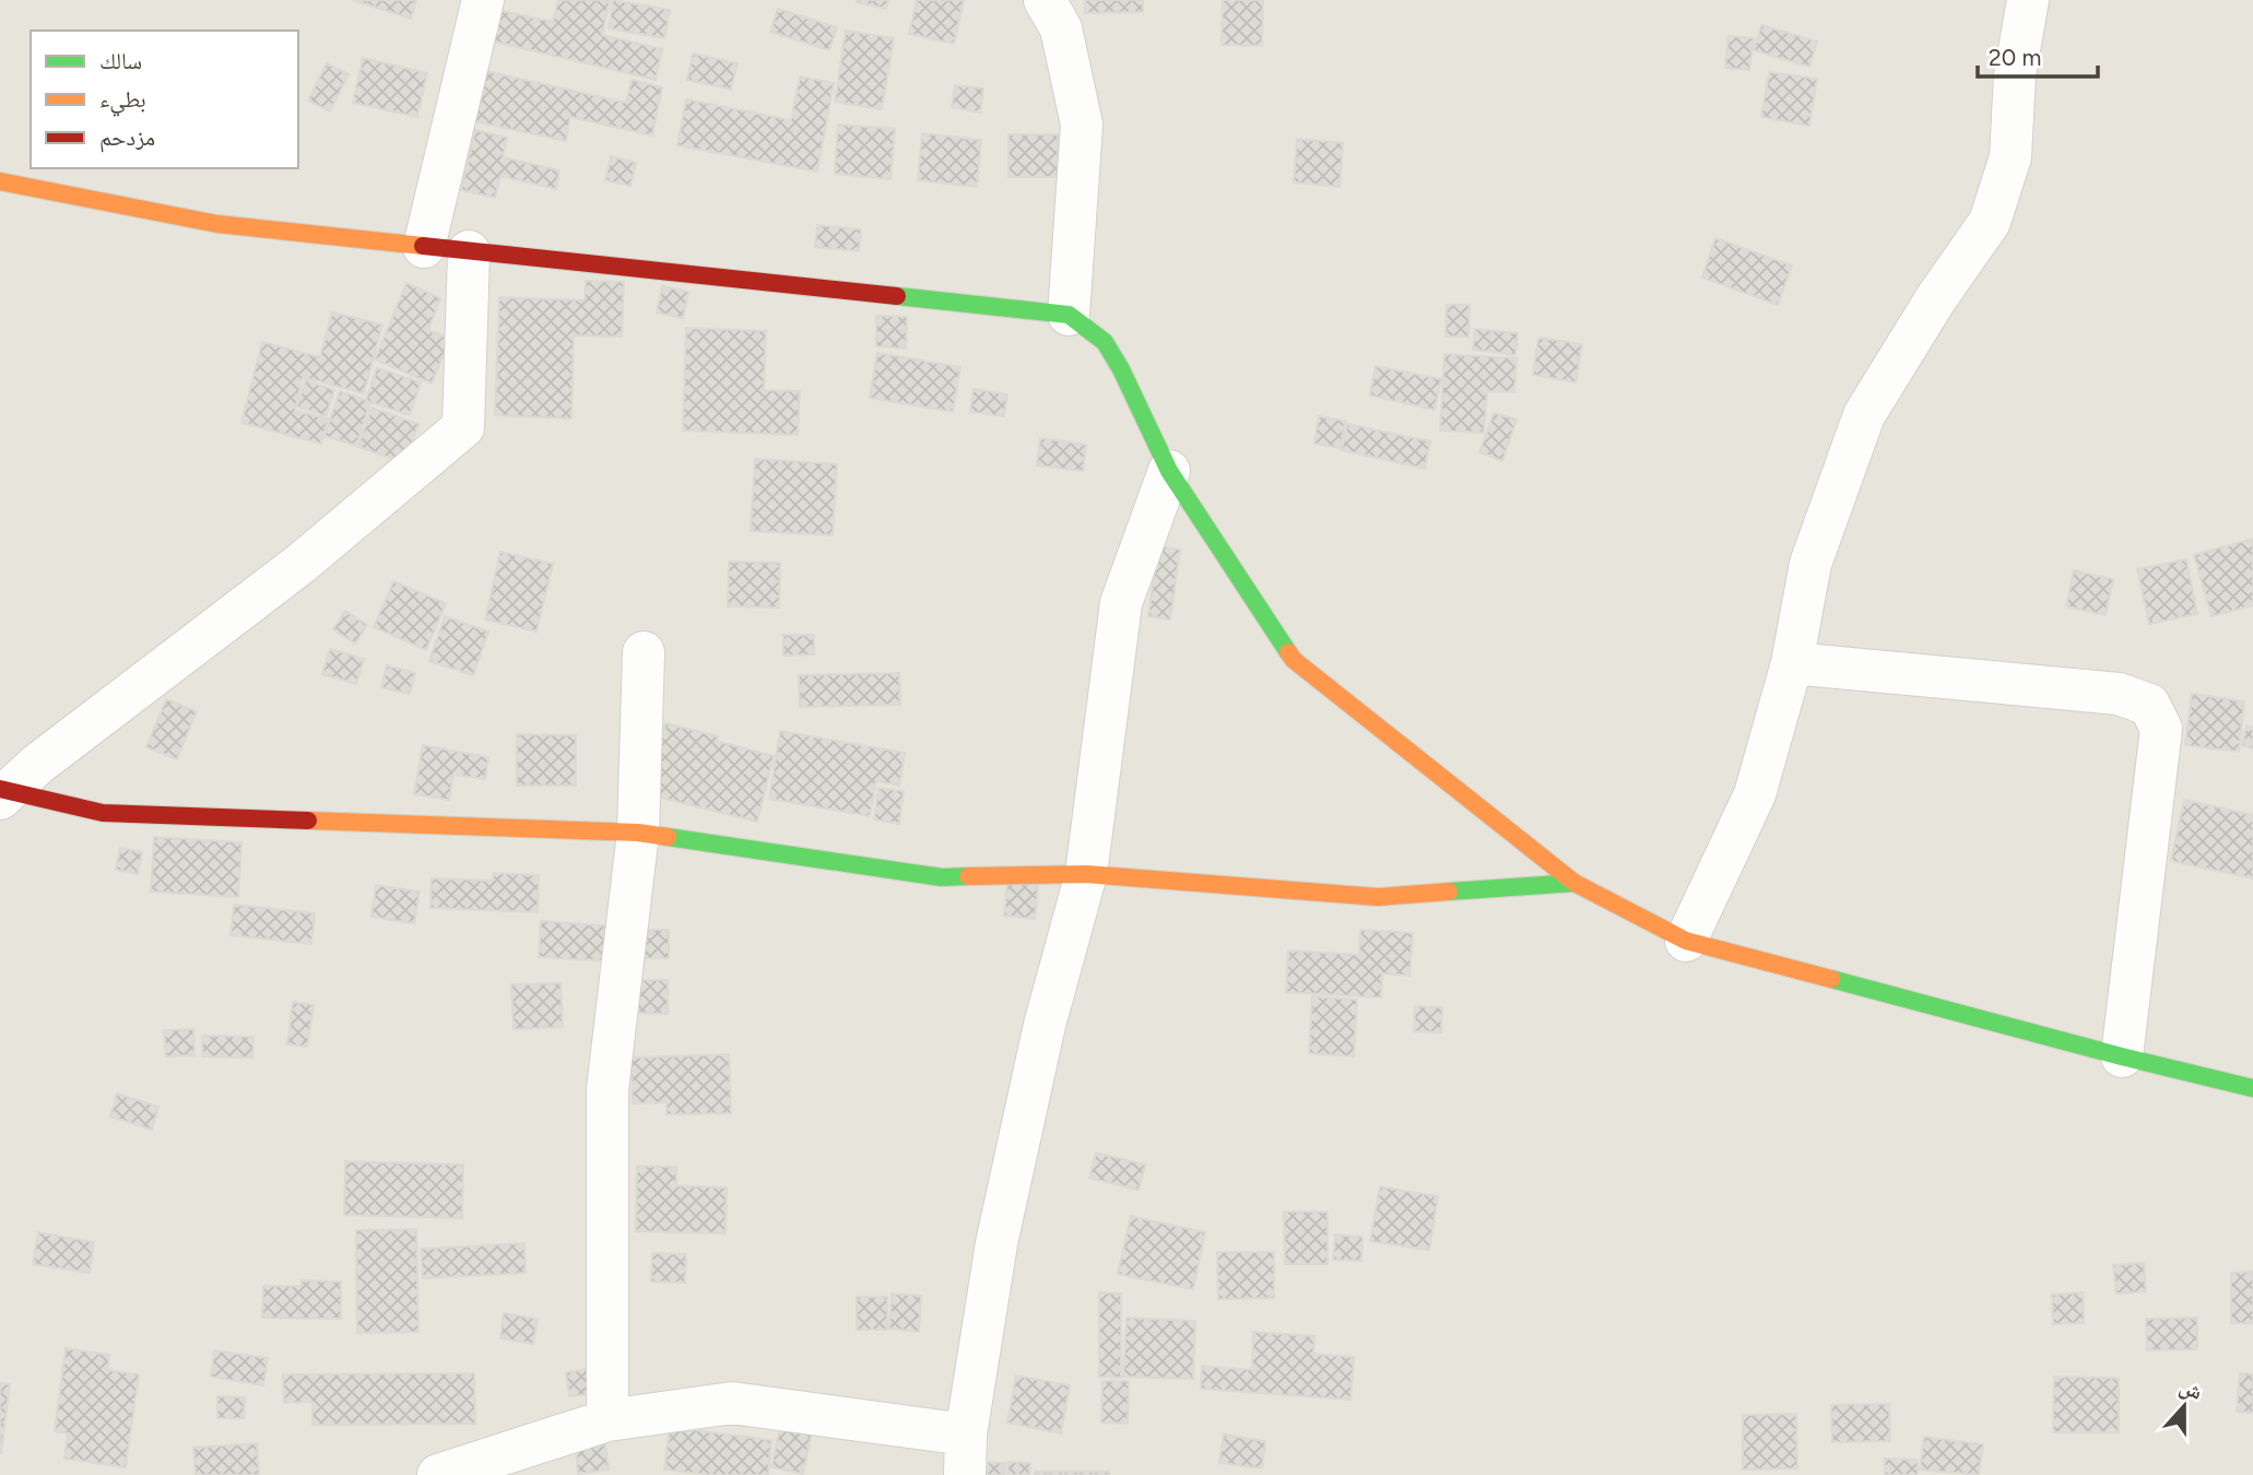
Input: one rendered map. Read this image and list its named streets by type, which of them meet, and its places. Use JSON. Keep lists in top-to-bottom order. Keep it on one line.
{"legend":["سالك","بطيء","مزدحم"],"scale_bar":"20 m","north":"top"}
